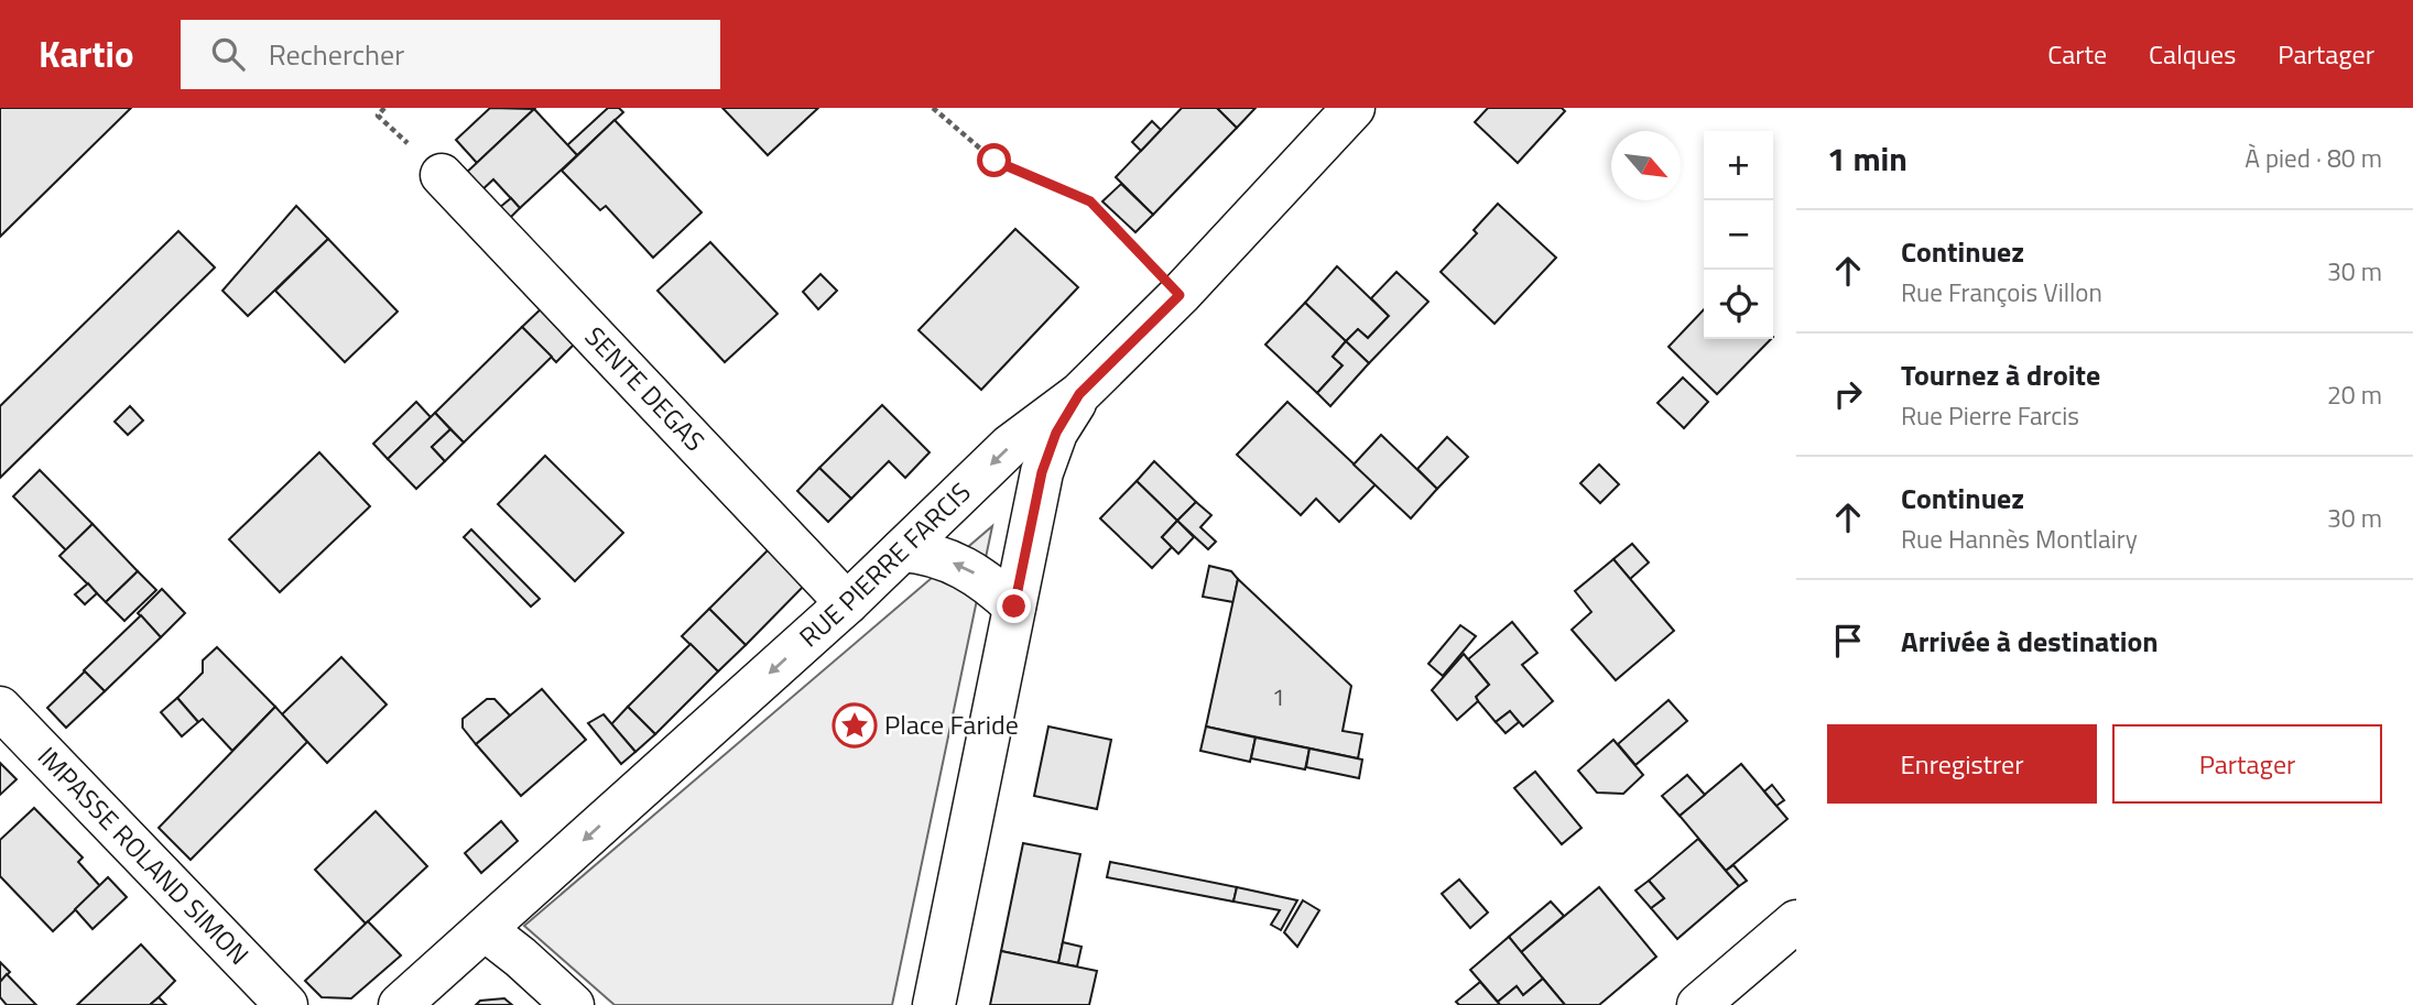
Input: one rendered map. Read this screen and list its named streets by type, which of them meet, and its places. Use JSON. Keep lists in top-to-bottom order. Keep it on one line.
{"streets":{"street":["SENTE DEGAS","RUE PIERRE FARCIS","IMPASSE ROLAND SIMON"]},"crossings":[["SENTE DEGAS","RUE PIERRE FARCIS"]],"one_way":["RUE PIERRE FARCIS"],"places":{"place":["Place Faride"]},"house_numbers":["1"],"north":"bottom right","page":{"header":"Kartio","search":"Rechercher","nav":["Carte","Calques","Partager"],"heading":["1 min","À pied · 80 m"],"map_buttons":["+","−"],"list":[["Continuez","Rue François Villon","30 m"],["Tournez à droite","Rue Pierre Farcis","20 m"],["Continuez","Rue Hannès Montlairy","30 m"],"Arrivée à destination"],"buttons":["Enregistrer","Partager"]}}
